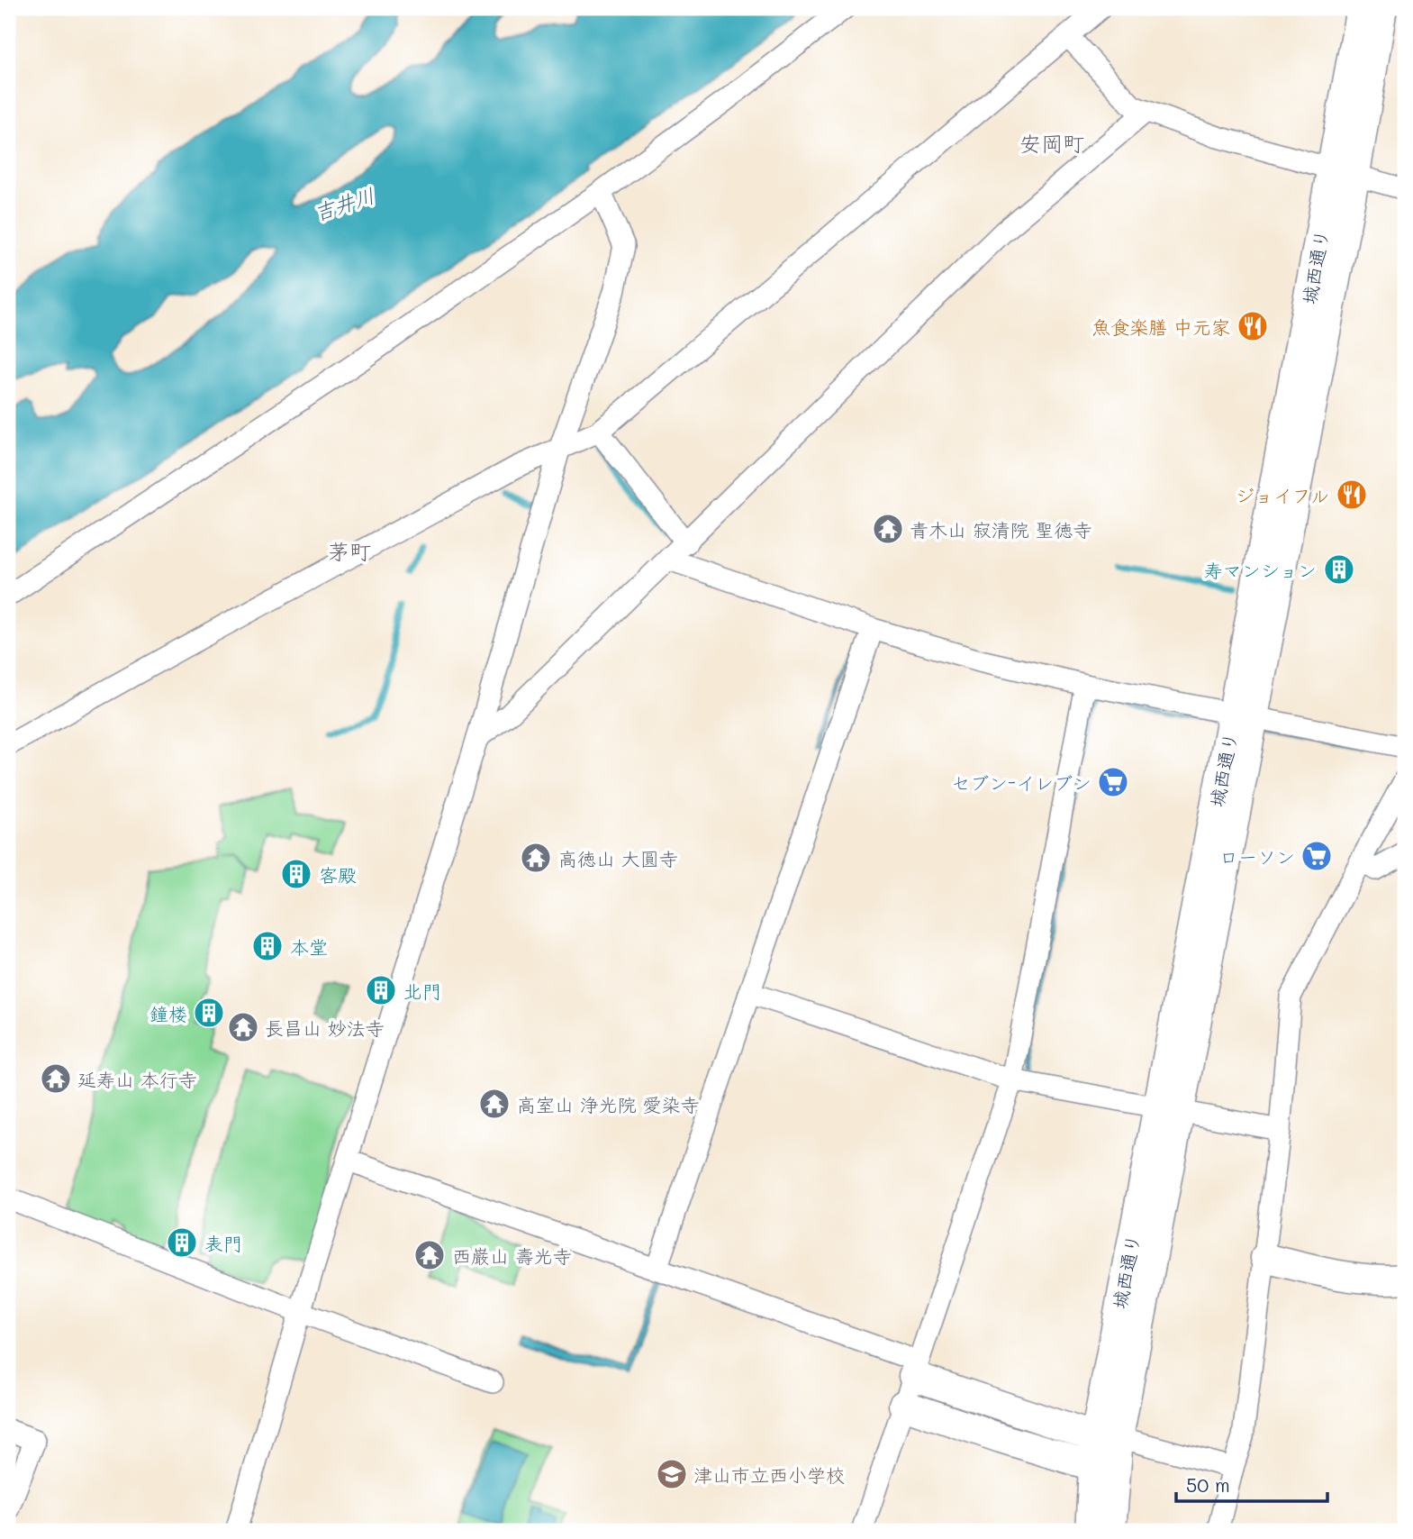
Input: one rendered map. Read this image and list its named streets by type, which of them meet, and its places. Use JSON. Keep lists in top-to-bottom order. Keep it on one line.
{"streets":{"street":["城西通り"]},"districts":["安岡町","茅町"],"water":["吉井川"],"places":{"restaurant":["魚食楽膳 中元家","ジョイフル"],"temple":["青木山 寂清院 聖徳寺","高徳山 大圓寺","長昌山 妙法寺","延寿山 本行寺","高室山 浄光院 愛染寺","西巌山 壽光寺"],"building":["寿マンション","客殿","本堂","北門","鐘楼","表門"],"supermarket":["セブン-イレブン","ローソン"],"school or university":["津山市立西小学校"]},"scale_bar":"50 m"}
